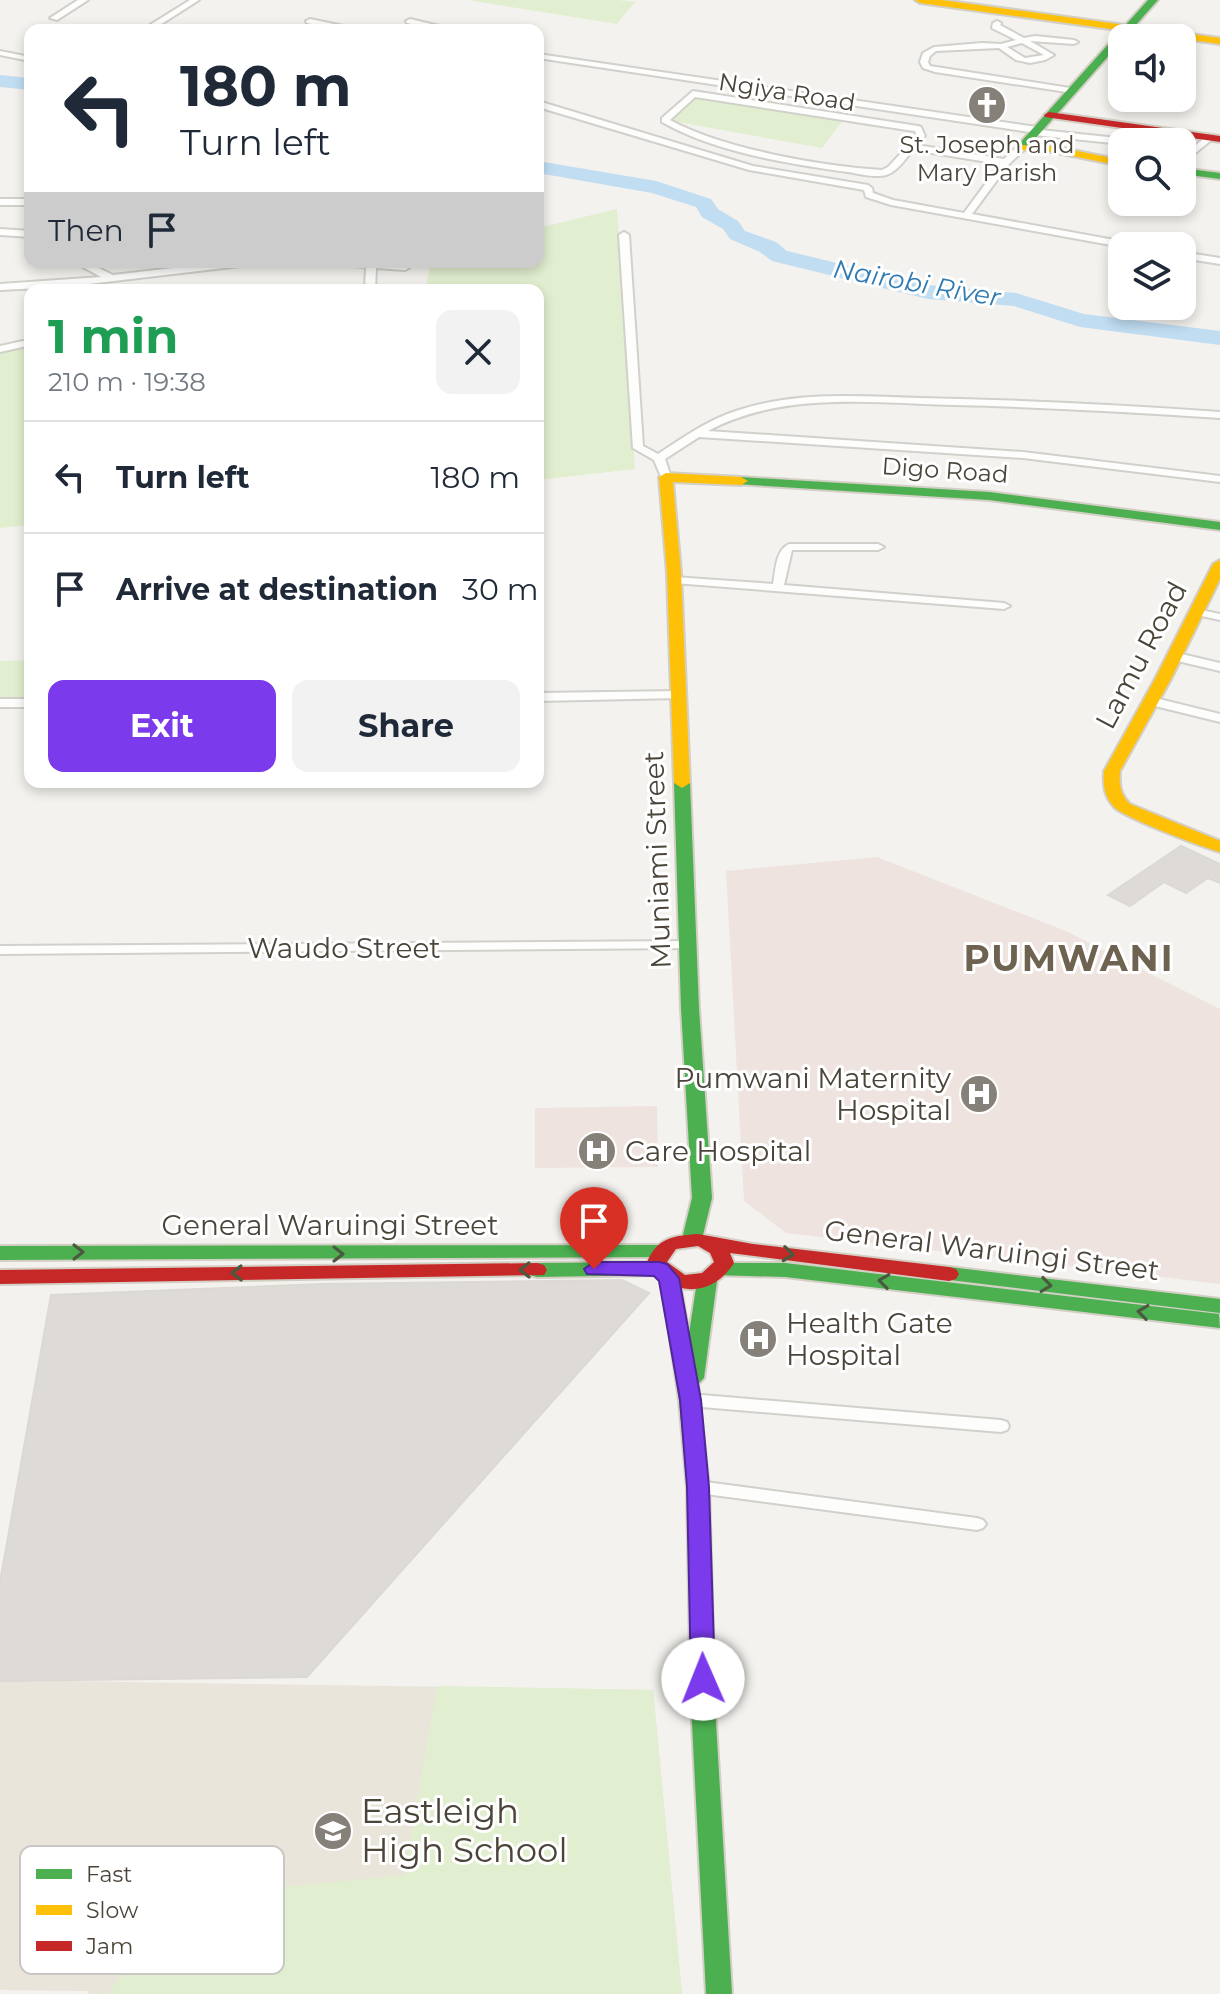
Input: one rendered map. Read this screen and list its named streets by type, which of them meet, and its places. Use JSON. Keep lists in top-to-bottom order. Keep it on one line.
{"streets":{"main road":["Digo Road","Lamu Road","Muniami Street","General Waruingi Street"],"street":["Ngiya Road","Waudo Street"]},"crossings":[["Digo Road","Muniami Street"],["Muniami Street","Waudo Street"],["Muniami Street","General Waruingi Street"]],"districts":["PUMWANI"],"water":["Nairobi River"],"places":{"church":["St. Joseph and Mary Parish"],"hospital":["Pumwani Maternity Hospital","Care Hospital","Health Gate Hospital"],"school or university":["Eastleigh High School"]},"legend":["Fast","Slow","Jam"],"page":{"turn":["180 m","Turn left"],"then":"Then","heading":["1 min","210 m · 19:38"],"list":[{"name":"Turn left","value":"180 m"},{"name":"Arrive at destination","value":"30 m"}],"buttons":["Exit","Share"]}}
